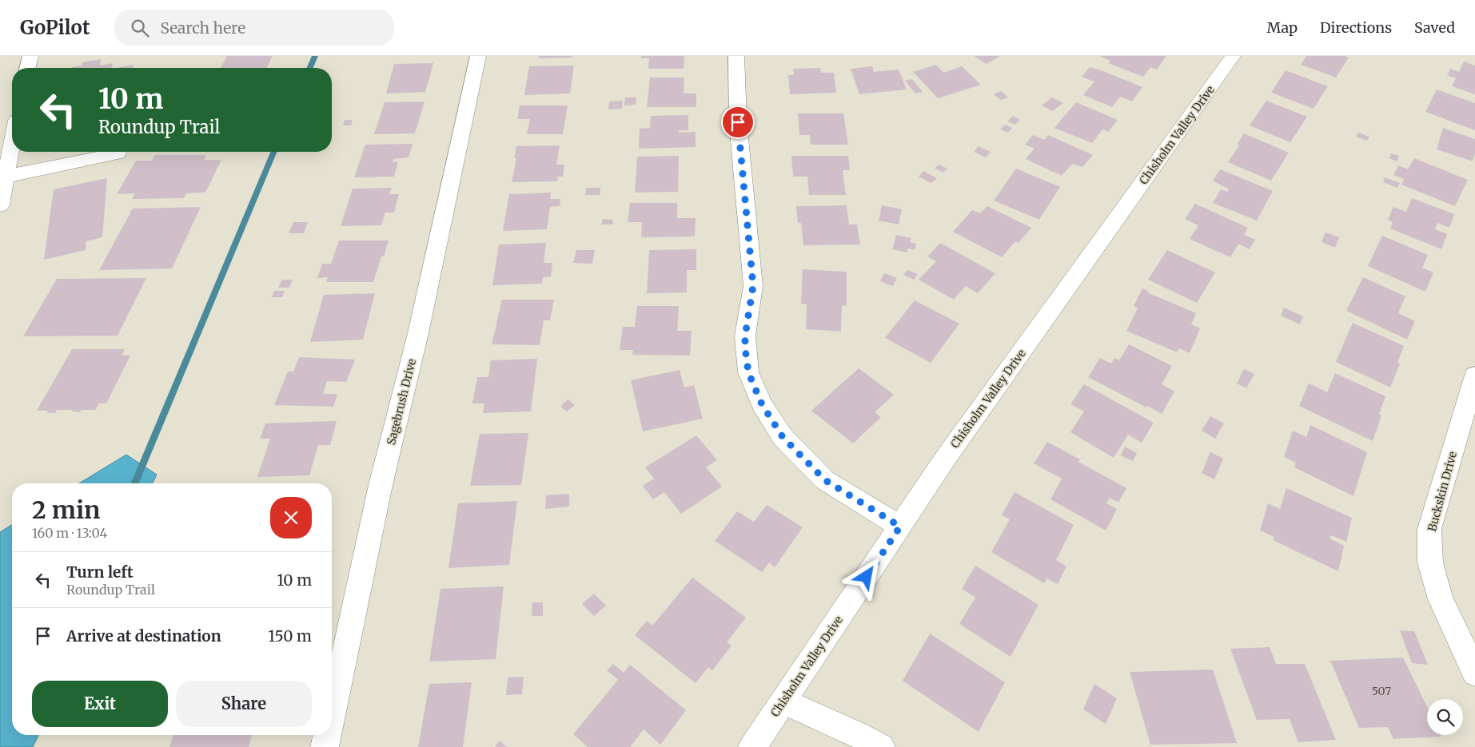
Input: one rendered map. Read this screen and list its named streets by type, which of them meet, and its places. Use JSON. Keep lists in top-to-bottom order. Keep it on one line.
{"streets":{"street":["Chisholm Valley Drive","Sagebrush Drive","Buckskin Drive"]},"house_numbers":["507"],"page":{"header":"GoPilot","search":"Search here","nav":["Map","Directions","Saved"],"turn":["10 m","Roundup Trail"],"heading":["2 min","160 m · 13:04"],"list":[{"name":"Turn left","note":"Roundup Trail","value":"10 m"},{"name":"Arrive at destination","value":"150 m"}],"buttons":["Exit","Share"]}}
